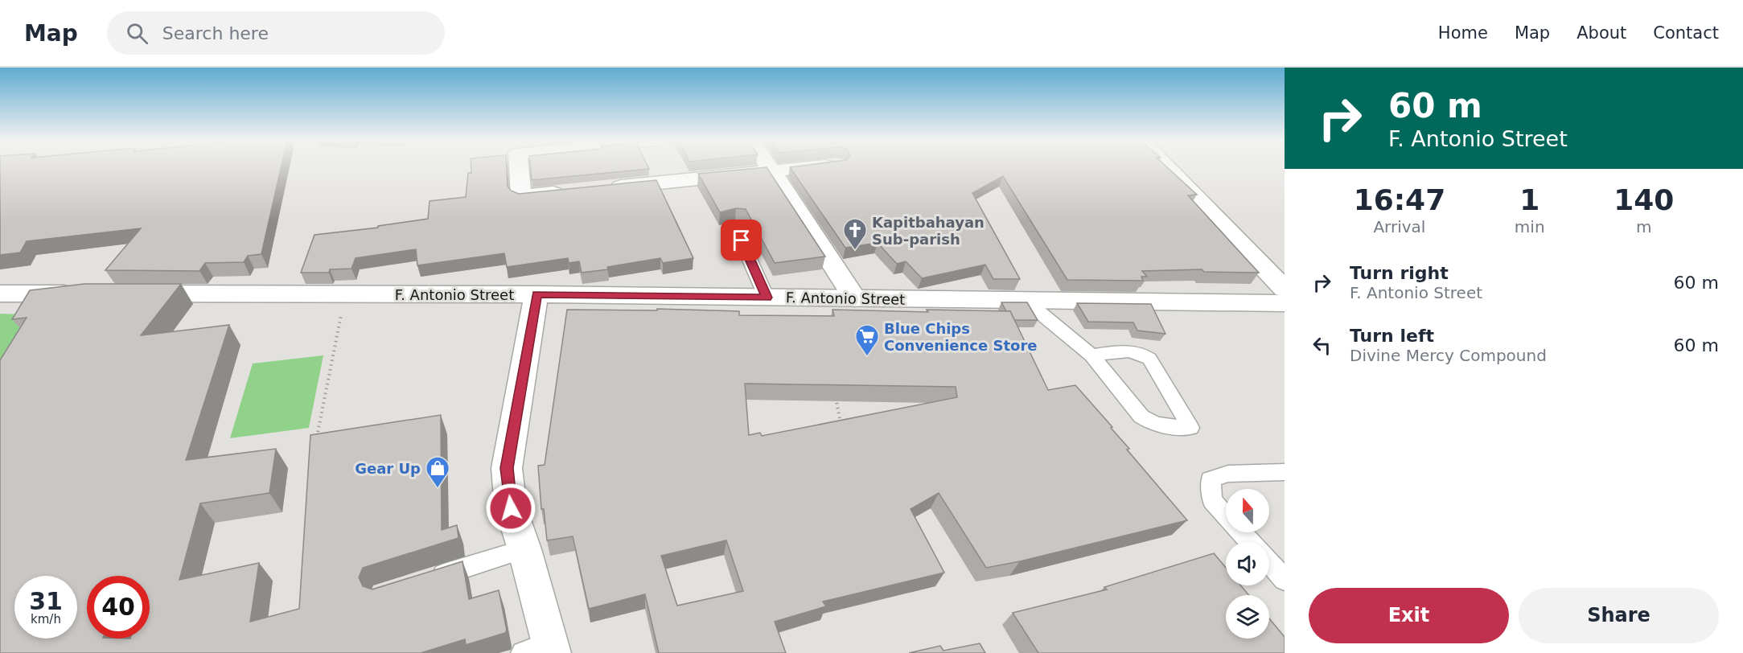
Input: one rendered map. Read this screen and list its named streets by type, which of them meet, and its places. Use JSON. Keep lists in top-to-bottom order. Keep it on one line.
{"streets":{"street":["F. Antonio Street"]},"places":{"church":["Kapitbahayan Sub-parish"],"supermarket":["Blue Chips Convenience Store"],"shop":["Gear Up"]},"north":"top","page":{"header":"Map","search":"Search here","nav":["Home","Map","About","Contact"],"turn":["60 m","F. Antonio Street"],"eta":["16:47","Arrival","1","min","140","m"],"list":[{"name":"Turn right","note":"F. Antonio Street","value":"60 m"},{"name":"Turn left","note":"Divine Mercy Compound","value":"60 m"}],"speed":"31 km/h","limit":"40","buttons":["Exit","Share"]}}
